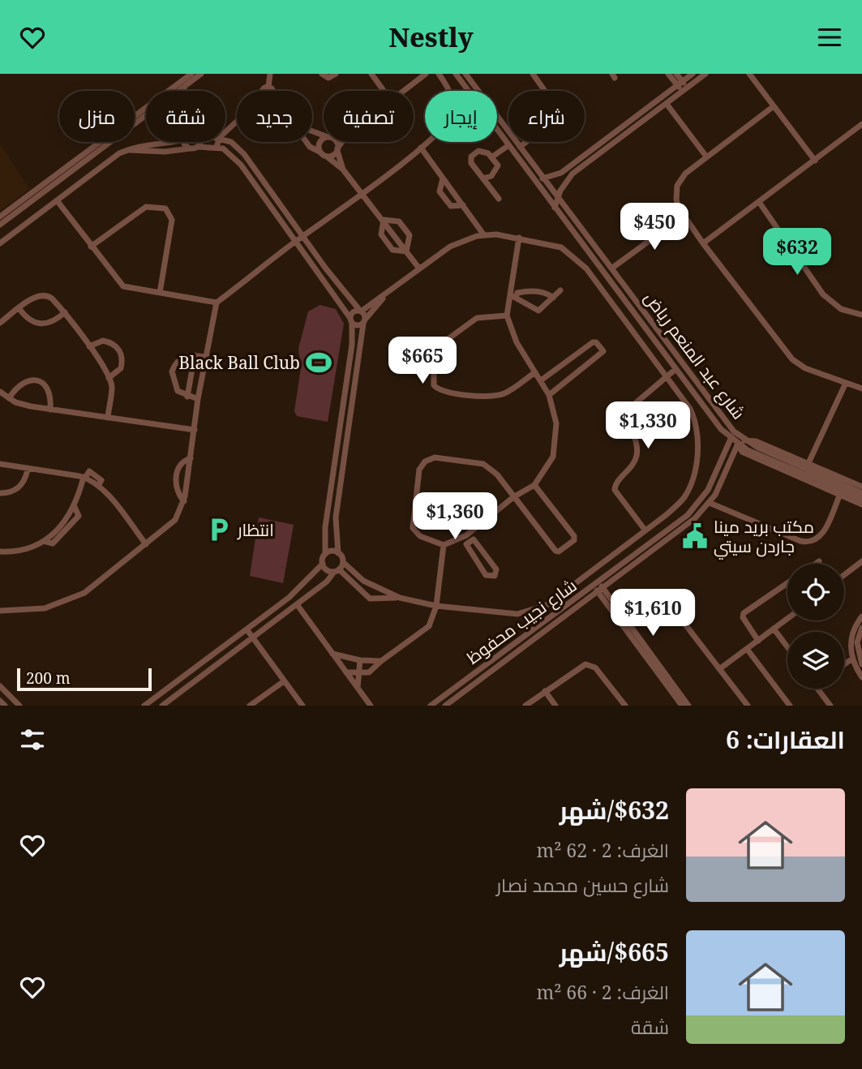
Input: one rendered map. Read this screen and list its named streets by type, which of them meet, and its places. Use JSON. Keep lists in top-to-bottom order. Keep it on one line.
{"streets":{"street":["شارع عبد المنعم رياض","شارع نجيب محفوظ"]},"crossings":[["شارع عبد المنعم رياض","شارع نجيب محفوظ"]],"places":{"sports":["Black Ball Club"],"parking":["انتظار"],"public building":["مكتب بريد مينا جاردن سيتي"]},"scale_bar":"200 m","page":{"header":"Nestly","chip":["شراء","إيجار","تصفية","جديد","شقة","منزل"],"price":["$450","$632","$665","$1,330","$1,360","$1,610"],"scale":"200 m","heading":"العقارات: 6","list":[{"name":"$632/شهر","note":"الغرف: 2 · 62 m² · شارع حسين محمد نصار"},{"name":"$665/شهر","note":"الغرف: 2 · 66 m² · شقة"}]}}
